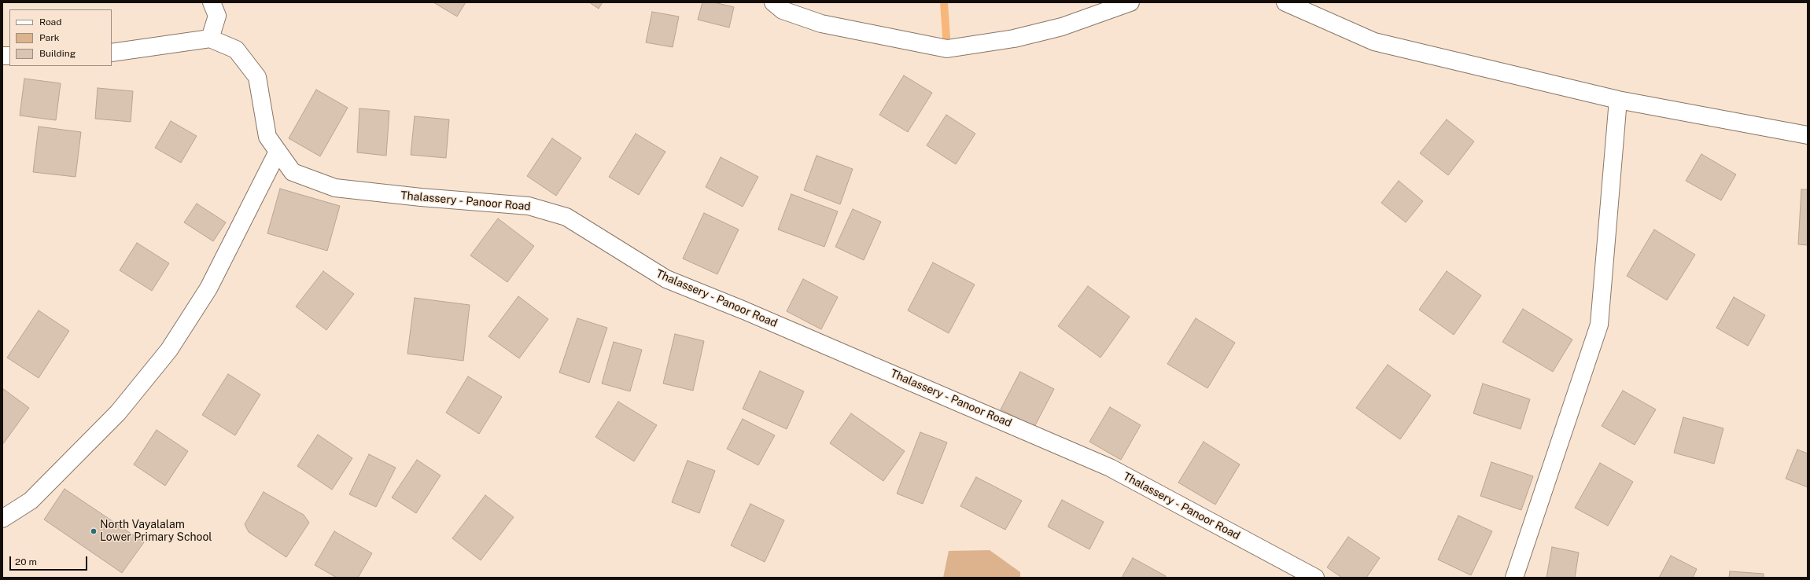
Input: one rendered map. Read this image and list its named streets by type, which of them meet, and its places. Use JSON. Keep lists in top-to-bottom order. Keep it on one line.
{"streets":{"street":["Thalassery - Panoor Road"]},"places":["North Vayalalam Lower Primary School"],"legend":["Road","Park","Building"],"scale_bar":"20 m"}
